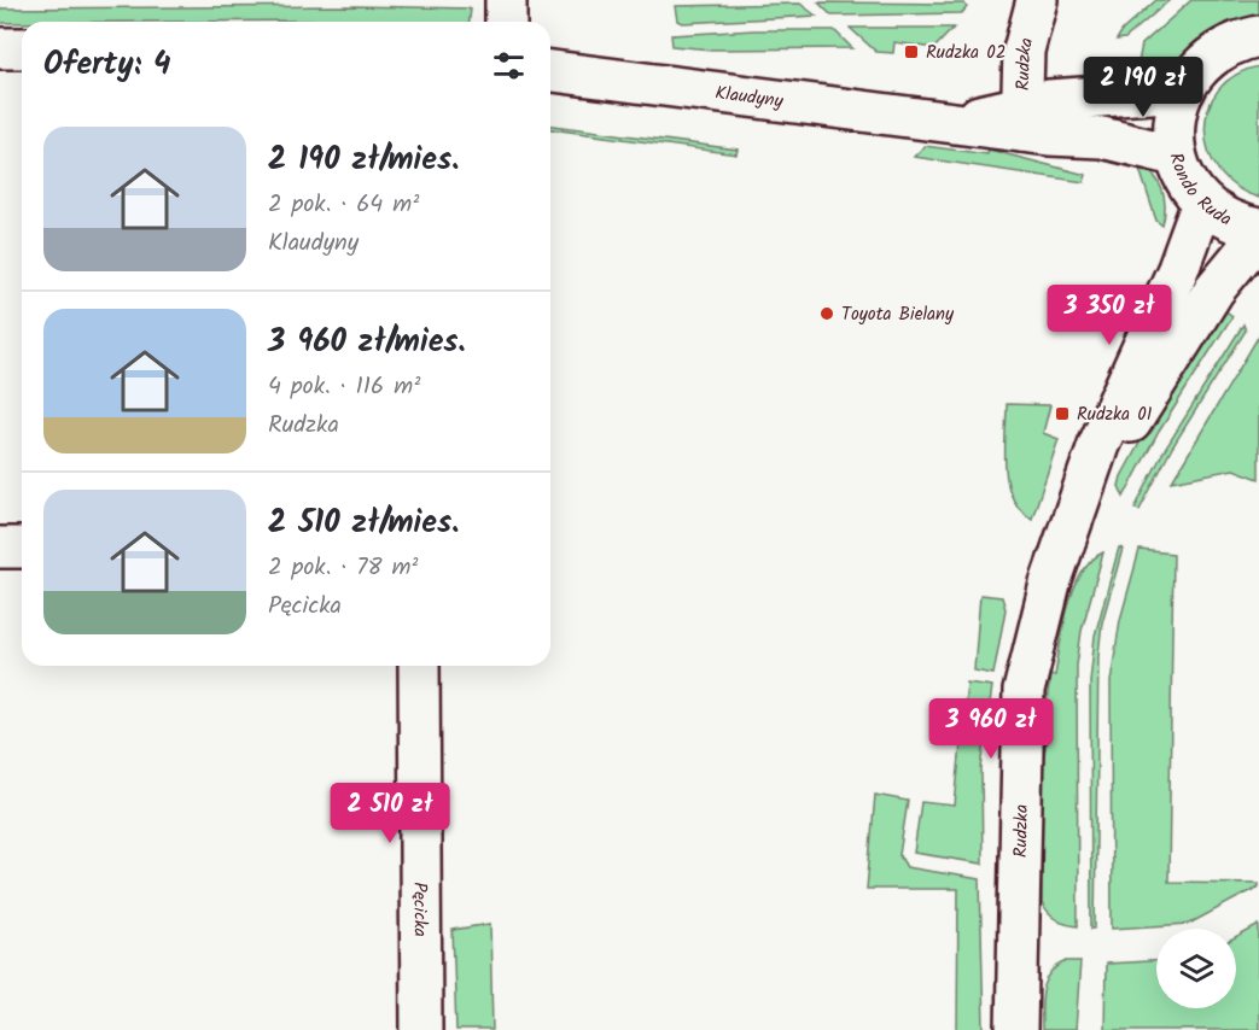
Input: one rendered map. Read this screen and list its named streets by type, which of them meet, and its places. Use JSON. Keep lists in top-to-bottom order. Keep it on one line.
{"streets":{"street":["Rudzka","Klaudyny","Rondo Ruda","Pęcicka"]},"crossings":[["Rudzka","Klaudyny"],["Rudzka","Rondo Ruda"],["Klaudyny","Rondo Ruda"]],"places":{"transit":["Rudzka 02","Rudzka 01"],"other":["Toyota Bielany"]},"page":{"heading":"Oferty: 4","price":["2 190 zł","3 350 zł","3 960 zł","2 510 zł"],"list":[{"name":"2 190 zł/mies.","note":"2 pok. · 64 m² · Klaudyny"},{"name":"3 960 zł/mies.","note":"4 pok. · 116 m² · Rudzka"},{"name":"2 510 zł/mies.","note":"2 pok. · 78 m² · Pęcicka"}]}}
